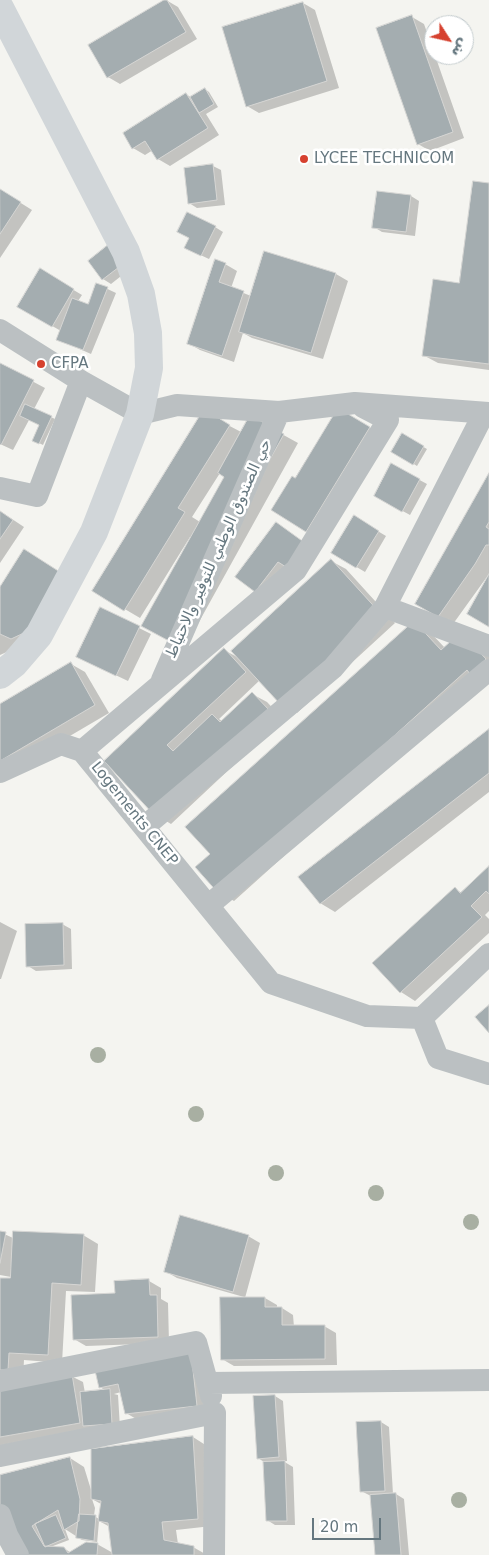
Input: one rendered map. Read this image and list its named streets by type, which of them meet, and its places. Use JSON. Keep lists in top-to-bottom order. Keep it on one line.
{"streets":{"street":["حي الصندوق الوطني للتوفير والاحتياط","Logements CNEP"]},"crossings":[["حي الصندوق الوطني للتوفير والاحتياط","Logements CNEP"]],"places":["LYCEE TECHNICOM","CFPA"],"scale_bar":"20 m","north":"bottom right"}
